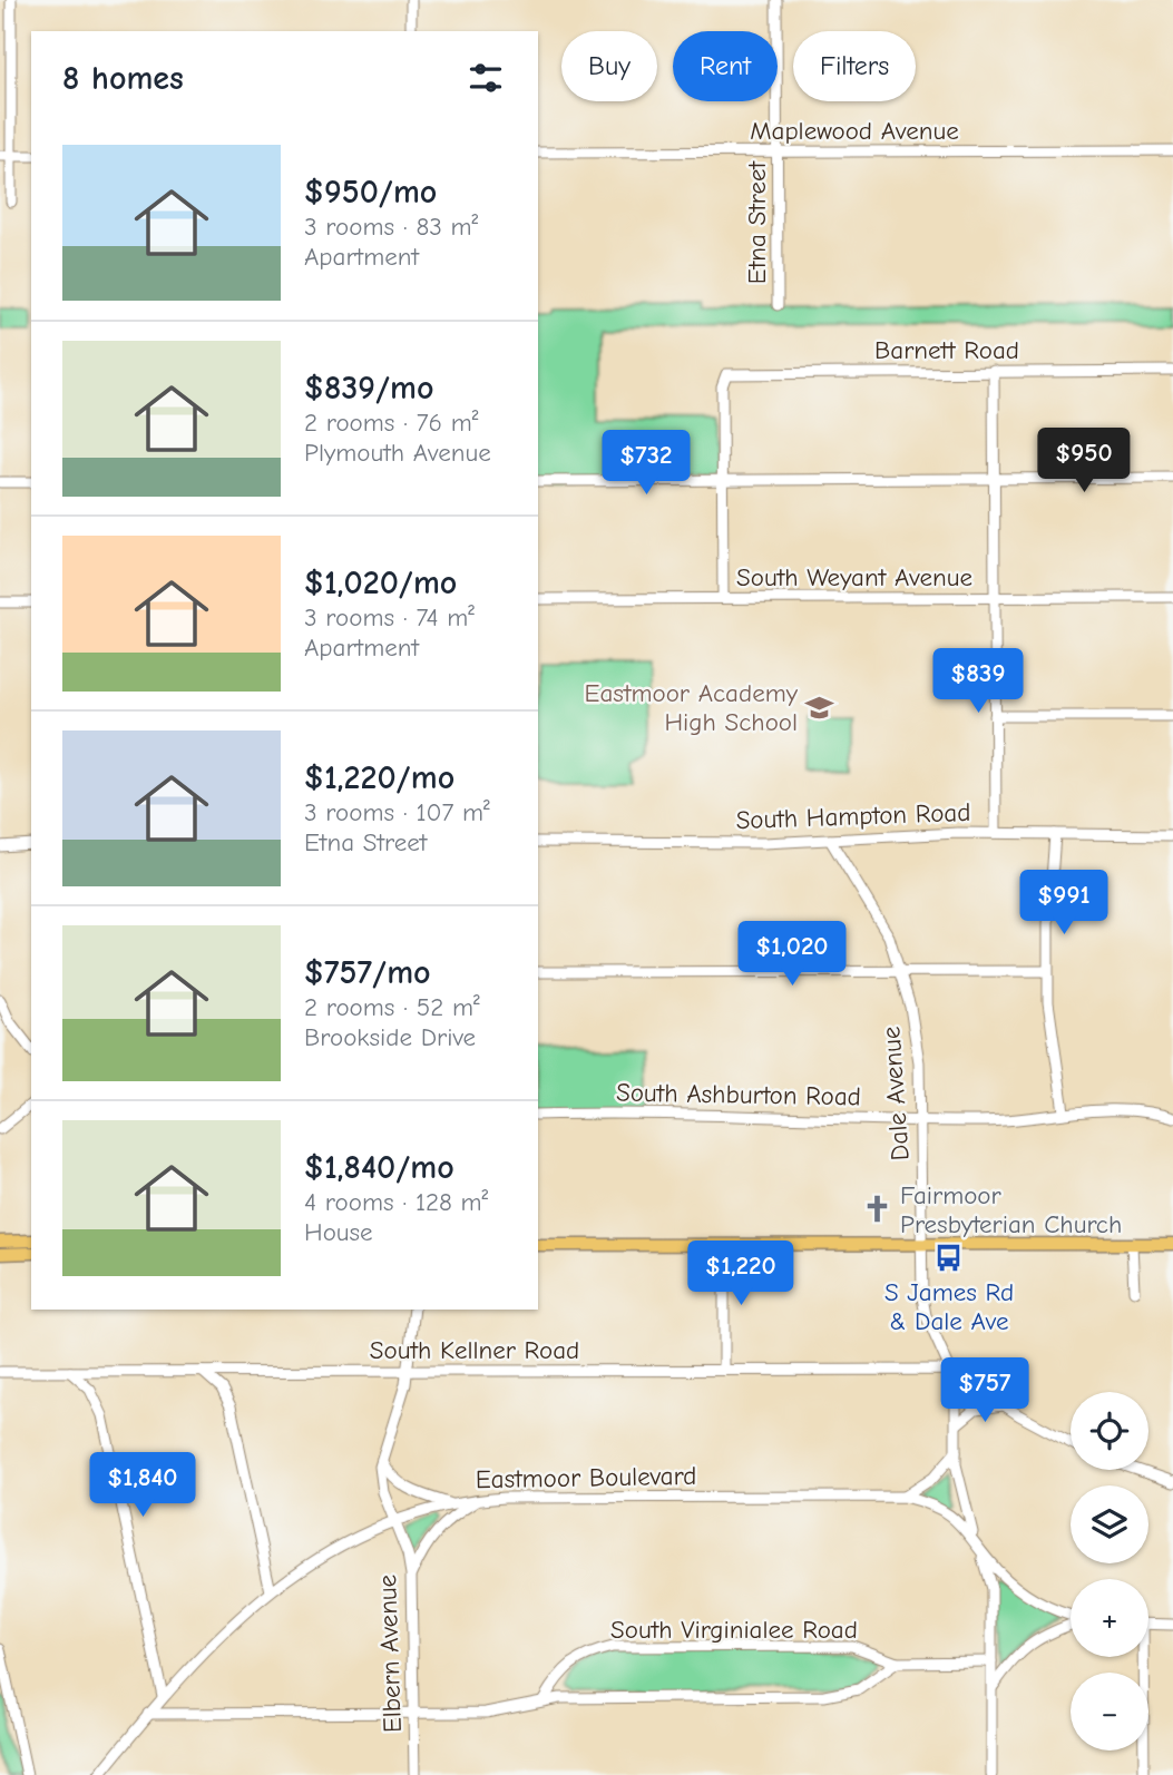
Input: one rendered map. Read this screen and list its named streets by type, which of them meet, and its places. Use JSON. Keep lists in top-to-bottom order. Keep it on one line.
{"streets":{"street":["Maplewood Avenue","Etna Street","Barnett Road","South Weyant Avenue","South Hampton Road","Dale Avenue","South Ashburton Road","South Kellner Road","Eastmoor Boulevard","South Virginialee Road","Elbern Avenue"]},"crossings":[["Maplewood Avenue","Etna Street"],["South Hampton Road","Dale Avenue"],["Dale Avenue","South Ashburton Road"],["Dale Avenue","South Kellner Road"],["Dale Avenue","Eastmoor Boulevard"],["Dale Avenue","South Virginialee Road"],["South Kellner Road","Elbern Avenue"],["Eastmoor Boulevard","South Virginialee Road"],["Eastmoor Boulevard","Elbern Avenue"],["South Virginialee Road","Elbern Avenue"]],"places":{"school or university":["Eastmoor Academy High School"],"church":["Fairmoor Presbyterian Church"],"bus stop":["S James Rd & Dale Ave"]},"page":{"chip":["Buy","Rent","Filters"],"heading":"8 homes","list":[{"name":"$950/mo","note":"3 rooms · 83 m² · Apartment"},{"name":"$839/mo","note":"2 rooms · 76 m² · Plymouth Avenue"},{"name":"$1,020/mo","note":"3 rooms · 74 m² · Apartment"},{"name":"$1,220/mo","note":"3 rooms · 107 m² · Etna Street"},{"name":"$757/mo","note":"2 rooms · 52 m² · Brookside Drive"},{"name":"$1,840/mo","note":"4 rooms · 128 m² · House"}],"price":["$950","$732","$839","$991","$1,020","$1,220","$757","$1,840"],"map_buttons":["+","−"]}}
